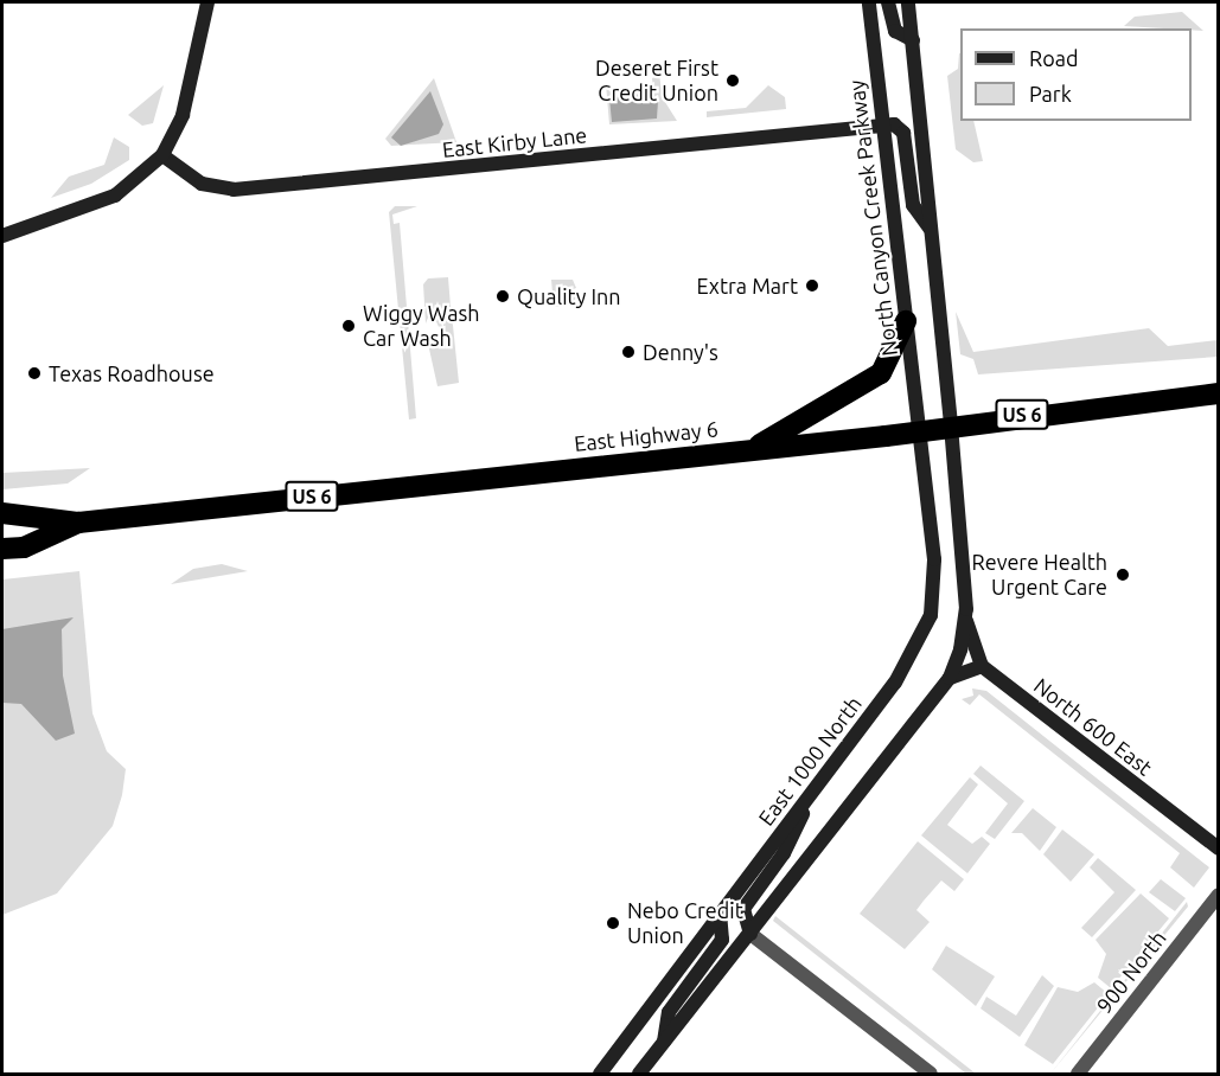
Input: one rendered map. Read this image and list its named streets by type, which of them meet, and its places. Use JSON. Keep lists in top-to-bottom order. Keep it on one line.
{"streets":{"highway":["US 6","East Highway 6"],"main road":["East Kirby Lane","North Canyon Creek Parkway","North 600 East","East 1000 North"],"street":["900 North"]},"crossings":[["East Kirby Lane","North Canyon Creek Parkway"],["North Canyon Creek Parkway","East Highway 6"],["North Canyon Creek Parkway","East 1000 North"],["East Highway 6","East 1000 North"]],"places":["Deseret First Credit Union","Extra Mart","Quality Inn","Wiggy Wash Car Wash","Denny's","Texas Roadhouse","Revere Health Urgent Care","Nebo Credit Union"],"legend":["Road","Park"]}
